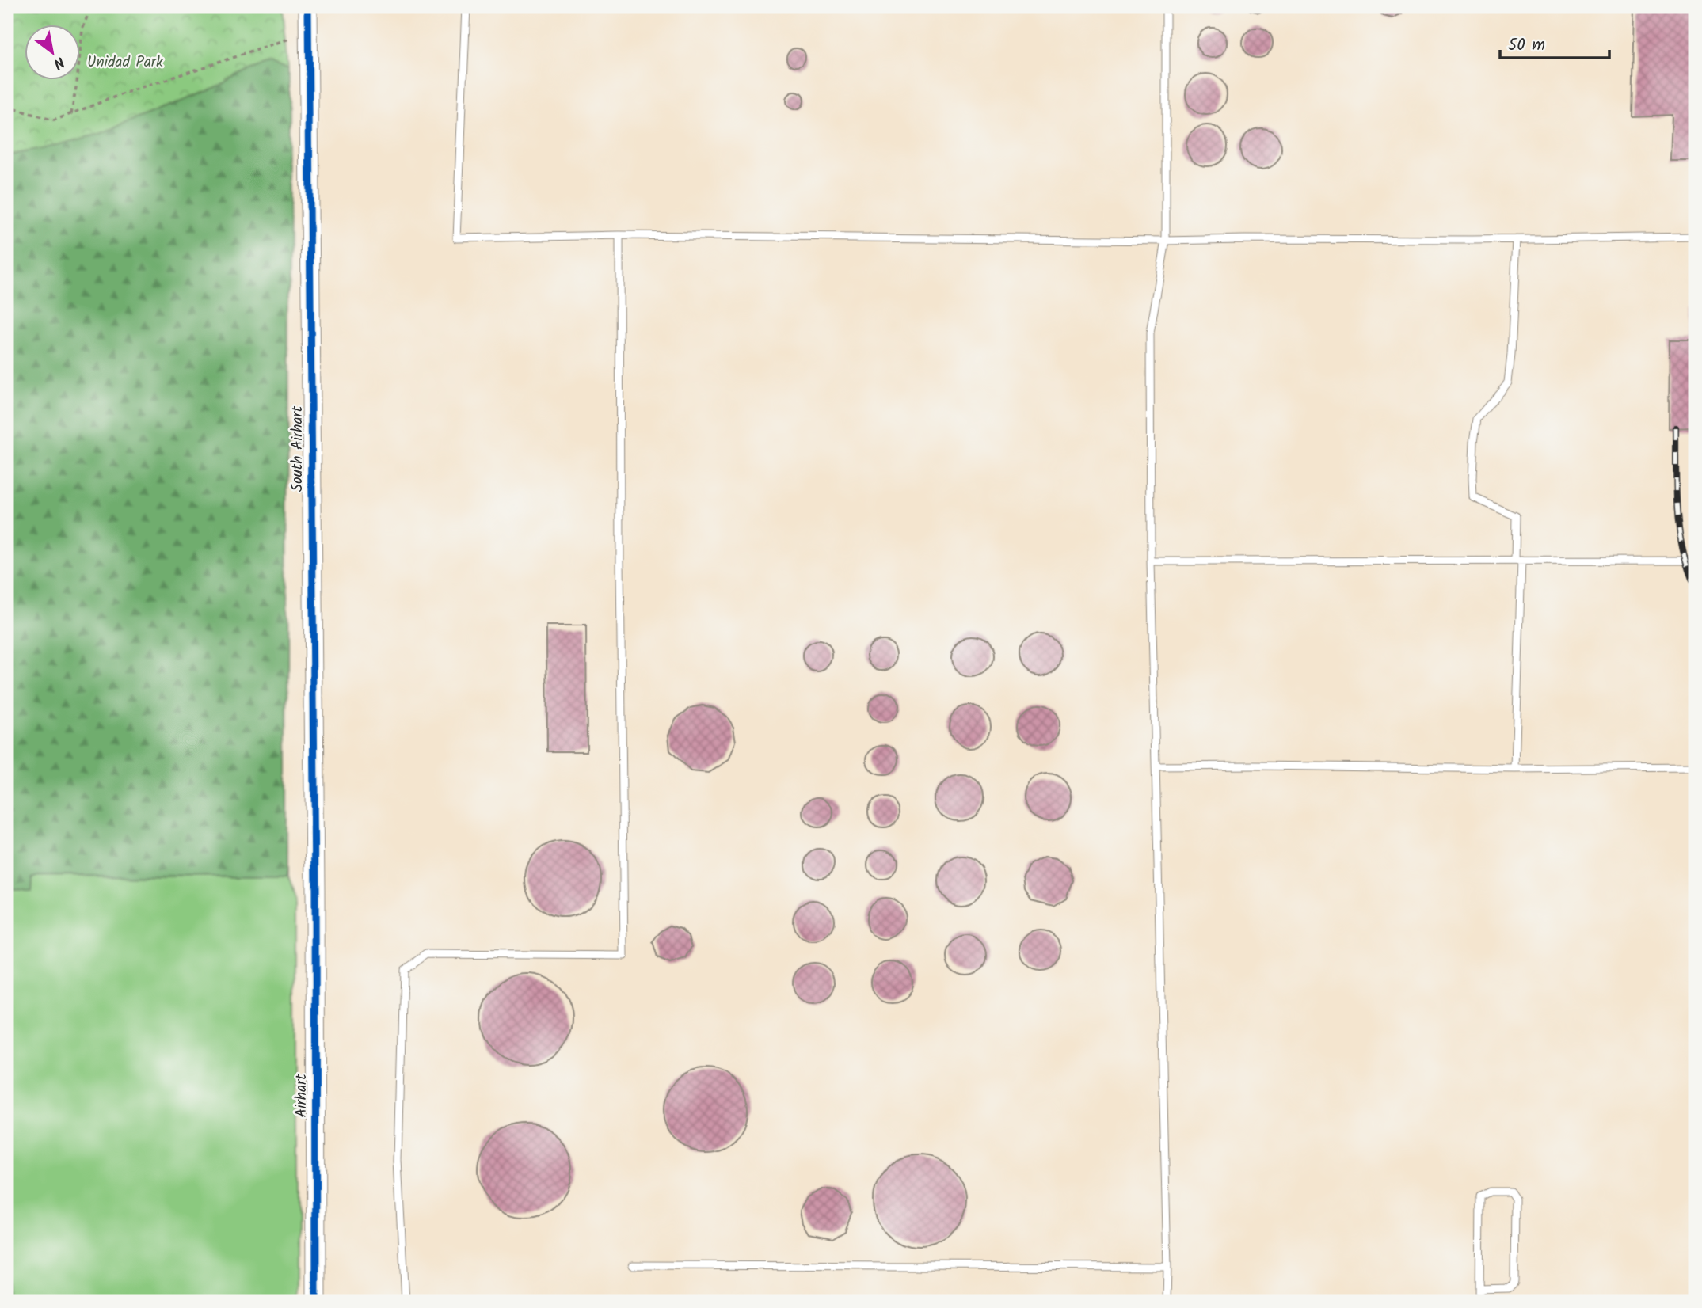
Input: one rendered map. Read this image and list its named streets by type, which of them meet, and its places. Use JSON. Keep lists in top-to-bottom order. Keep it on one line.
{"streets":{"street":["South Airhart","Airhart"]},"crossings":[["South Airhart","Airhart"]],"parks":["Unidad Park"],"scale_bar":"50 m","north":"bottom right"}
